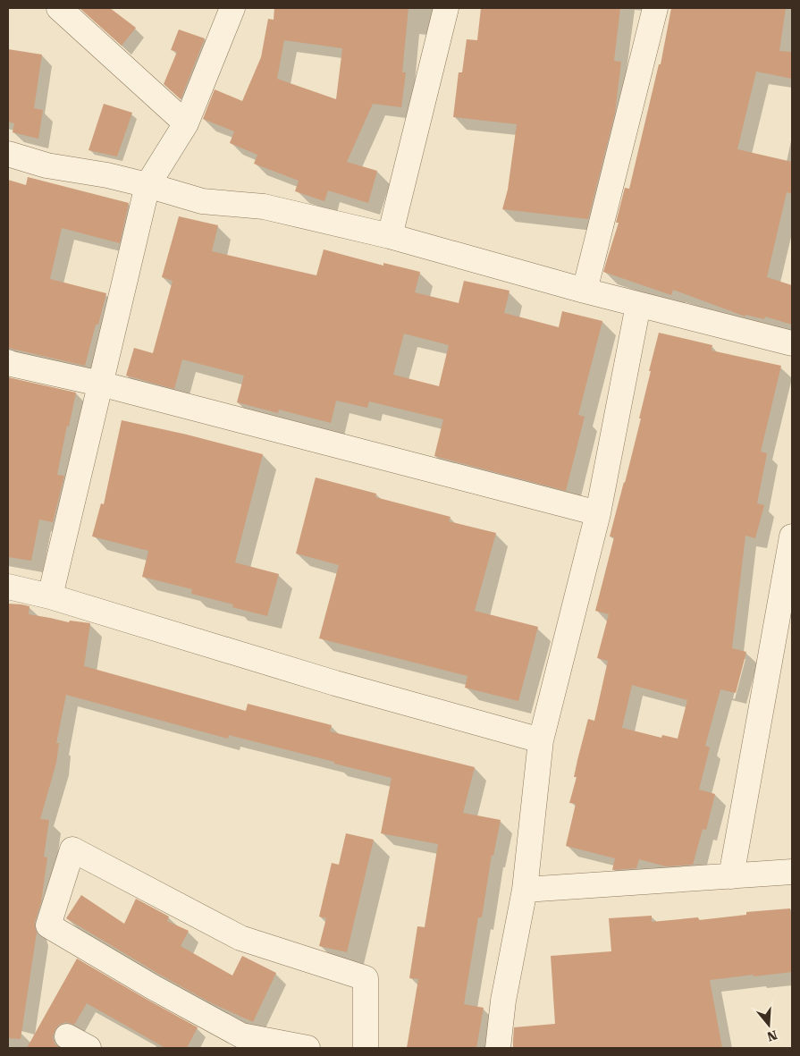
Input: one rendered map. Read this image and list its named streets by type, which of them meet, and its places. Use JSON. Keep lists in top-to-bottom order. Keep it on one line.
{"north":"bottom"}
